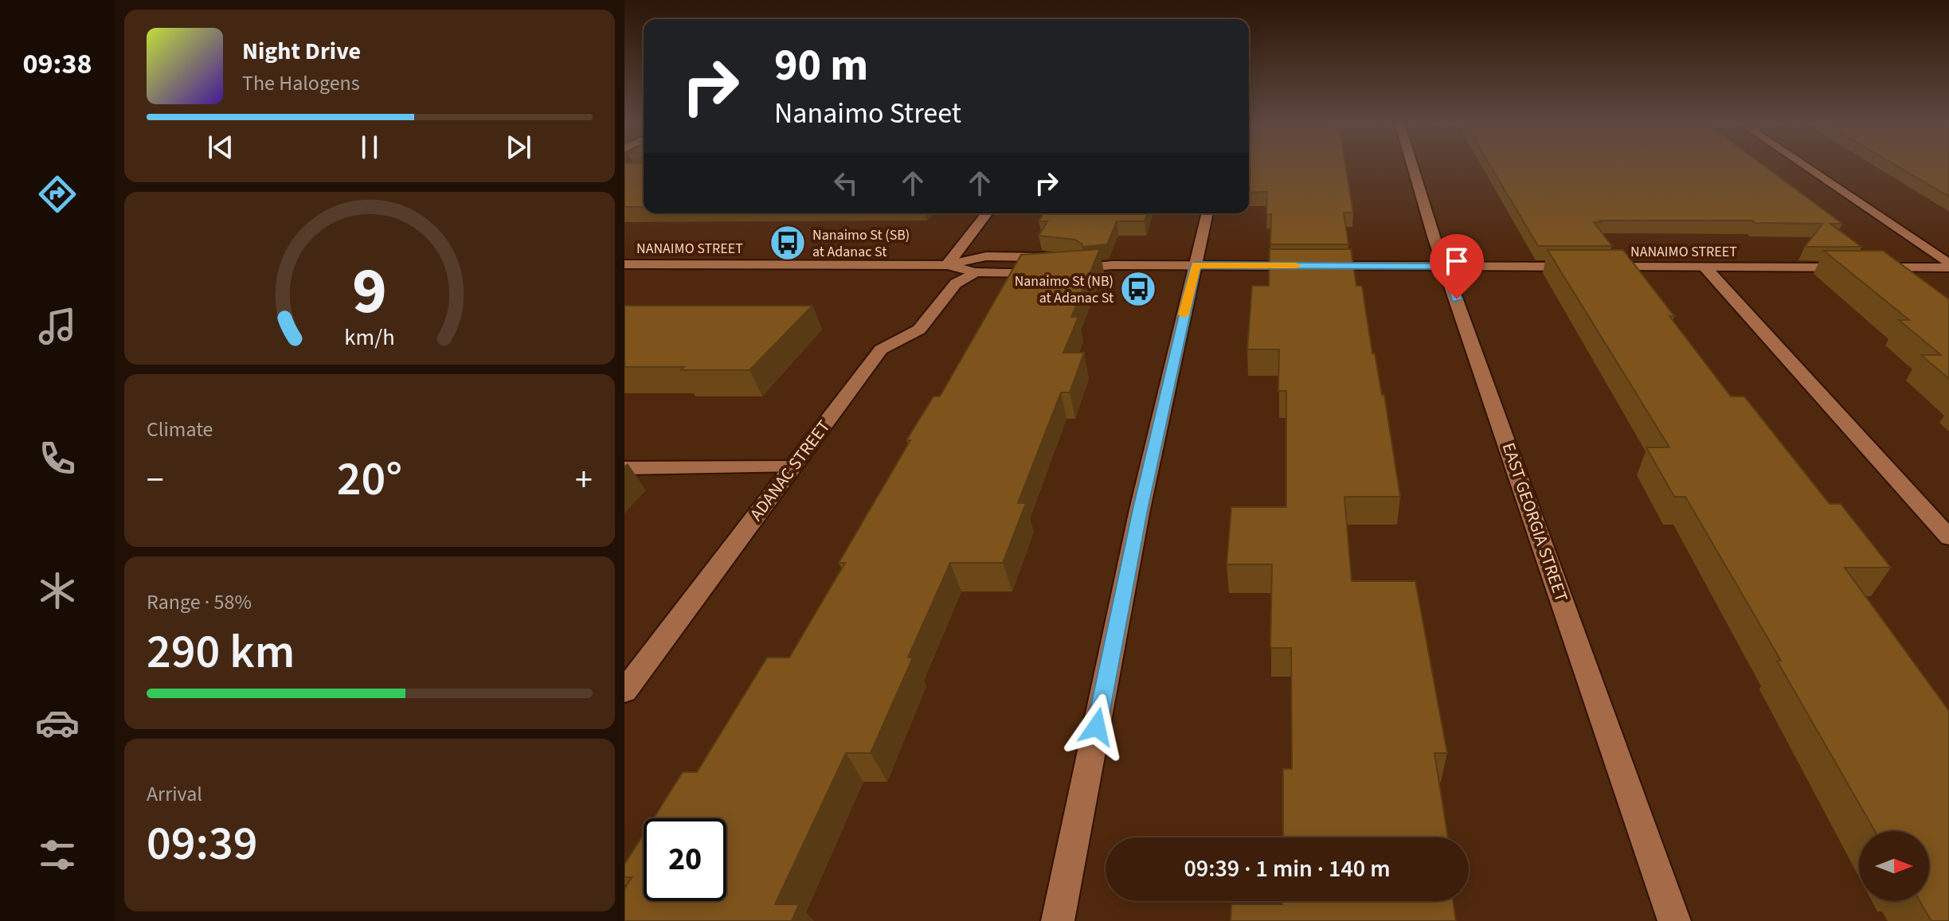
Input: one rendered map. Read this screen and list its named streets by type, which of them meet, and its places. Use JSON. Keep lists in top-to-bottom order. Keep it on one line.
{"streets":{"street":["NANAIMO STREET","ADANAC STREET","EAST GEORGIA STREET"]},"crossings":[["NANAIMO STREET","ADANAC STREET"],["NANAIMO STREET","EAST GEORGIA STREET"]],"places":{"bus stop":["Nanaimo St (SB) at Adanac St","Nanaimo St (NB) at Adanac St"]},"north":"right","page":{"tabs":"09:38","turn":["90 m","Nanaimo Street"],"song":["Night Drive","The Halogens"],"tile":["Climate",["Range · 58%","290 km"],["Arrival","09:39"]],"heat":["−","20°","+"],"limit":"20","trip":"09:39 · 1 min · 140 m","gauge":["9","km/h"]}}
